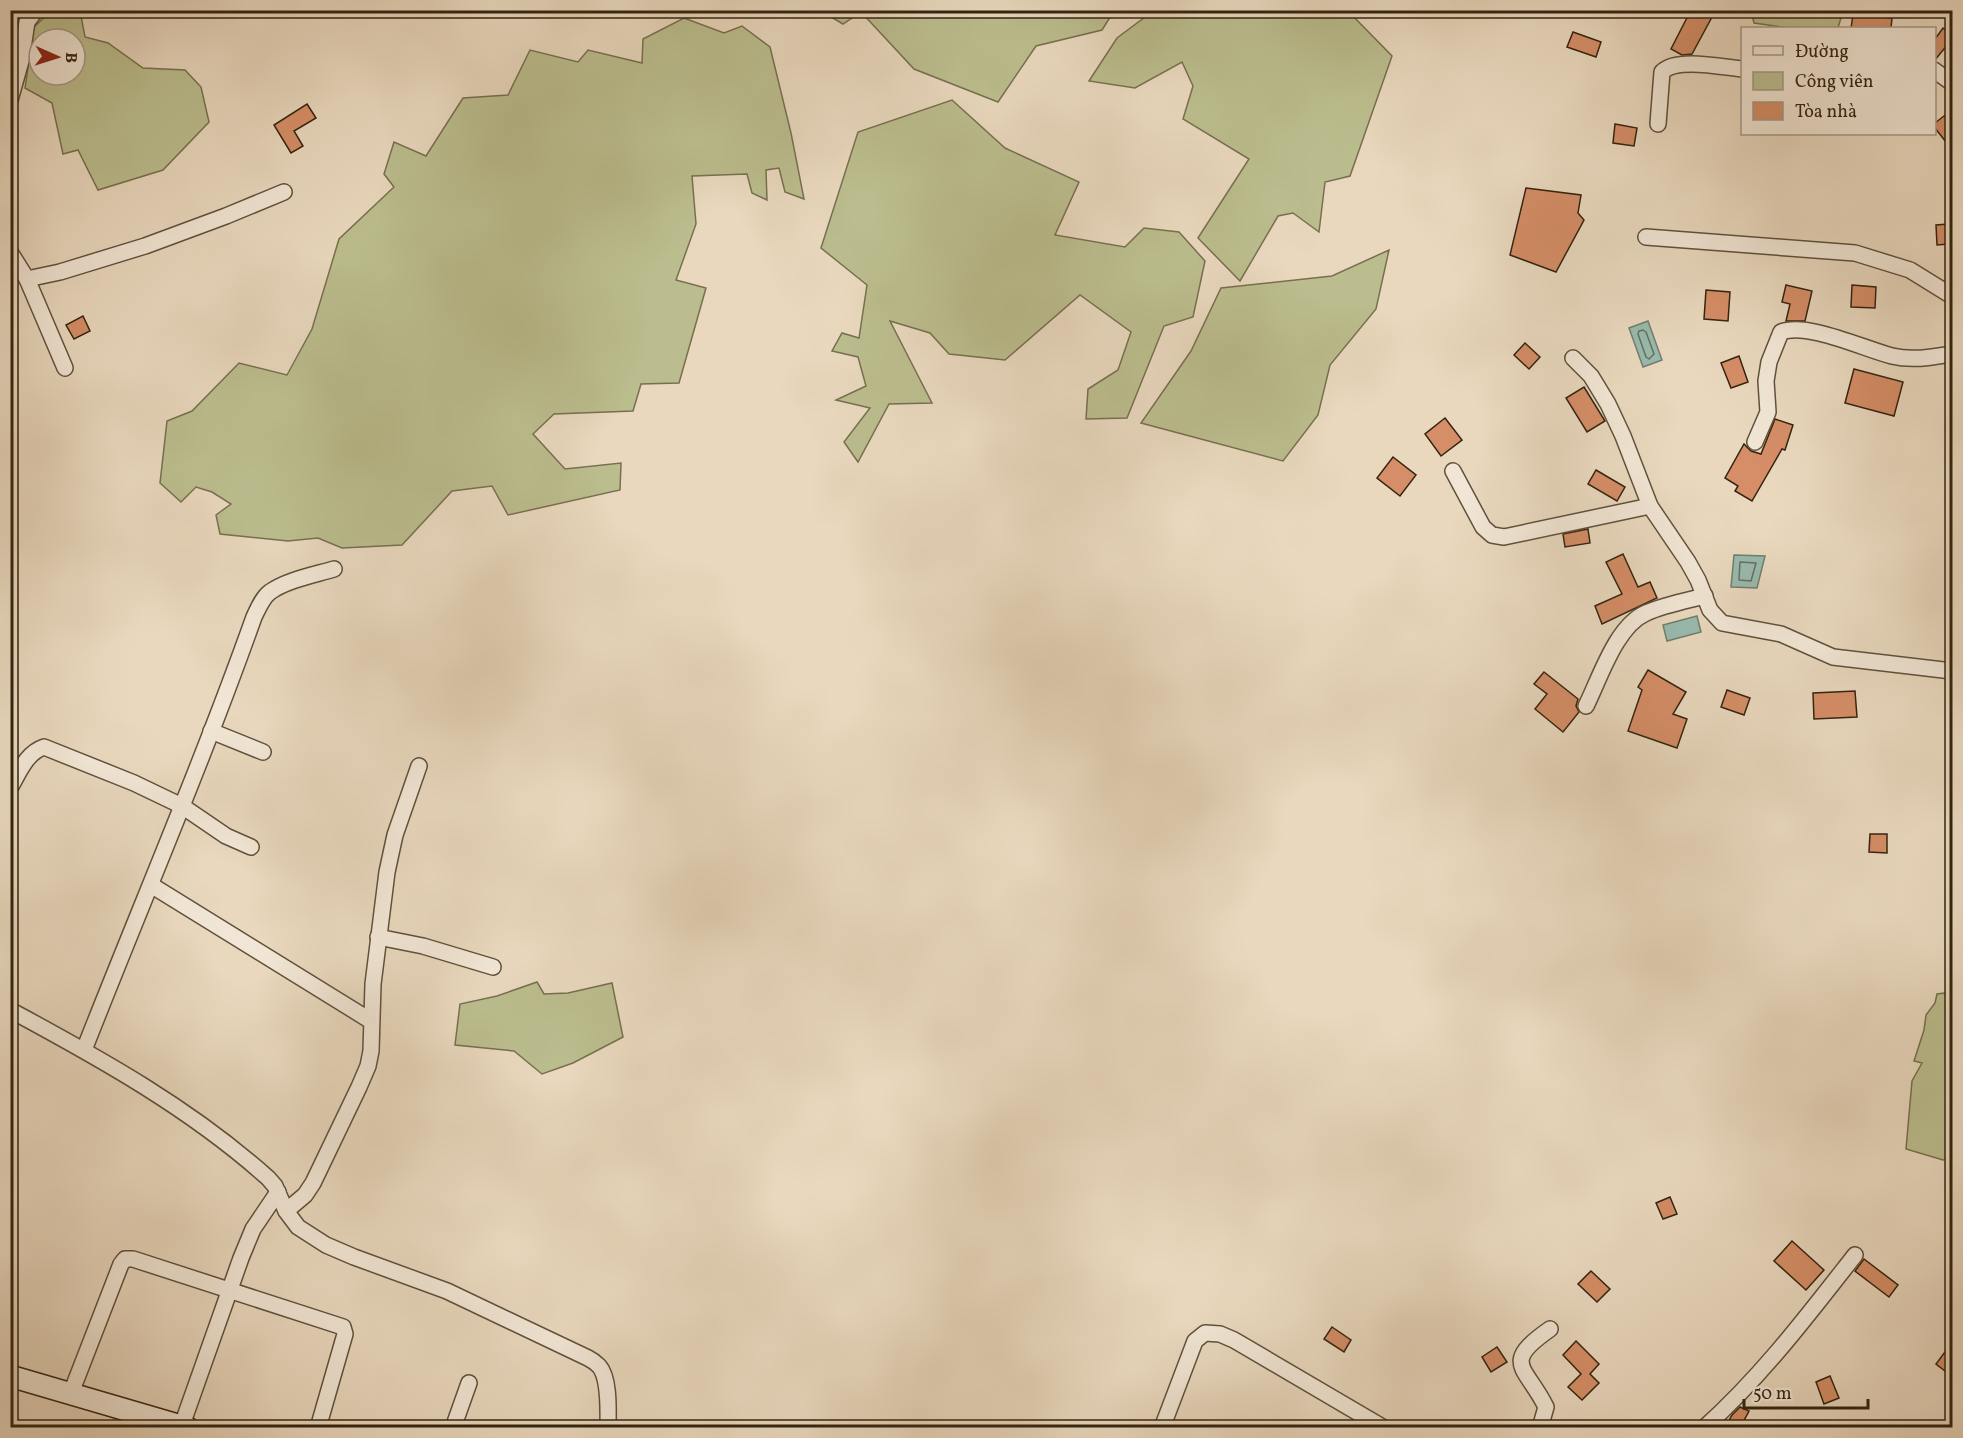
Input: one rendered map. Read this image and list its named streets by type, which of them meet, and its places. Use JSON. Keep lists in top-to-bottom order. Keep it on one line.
{"legend":["Đường","Công viên","Tòa nhà"],"scale_bar":"50 m","north":"right"}
